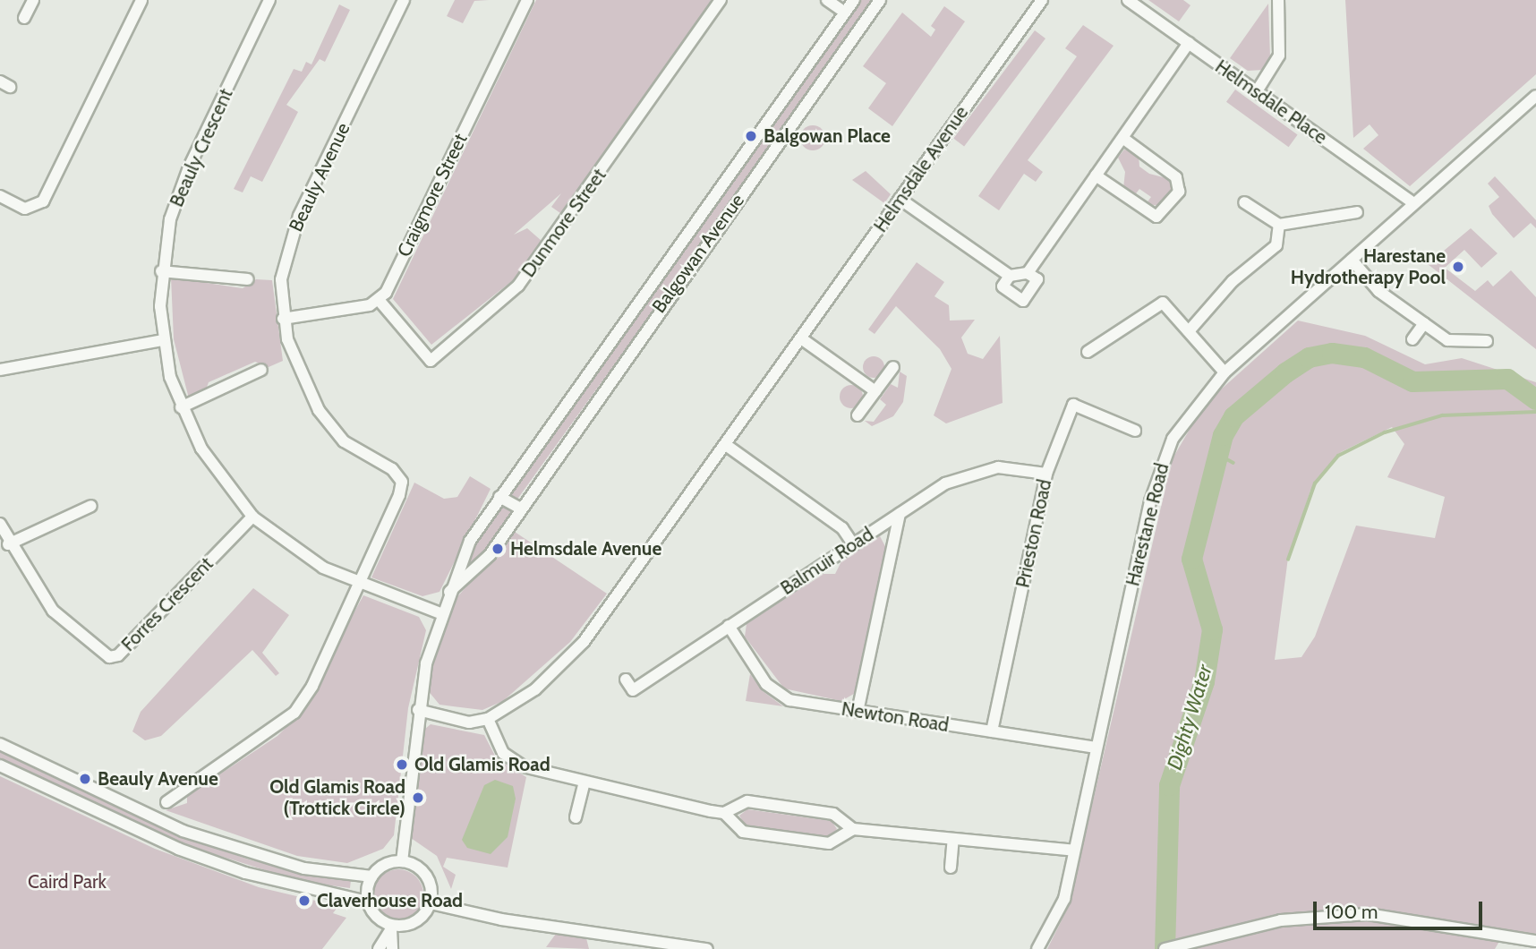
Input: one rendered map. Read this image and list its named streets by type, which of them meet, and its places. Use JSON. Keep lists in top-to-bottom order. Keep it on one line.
{"streets":{"street":["Helmsdale Place","Beauly Crescent","Helmsdale Avenue","Beauly Avenue","Craigmore Street","Dunmore Street","Balgowan Avenue","Harestane Road","Prieston Road","Balmuir Road","Forres Crescent","Newton Road"]},"crossings":[["Helmsdale Place","Harestane Road"],["Beauly Crescent","Beauly Avenue"],["Beauly Crescent","Balgowan Avenue"],["Beauly Crescent","Forres Crescent"],["Craigmore Street","Dunmore Street"],["Harestane Road","Newton Road"],["Prieston Road","Balmuir Road"],["Prieston Road","Newton Road"],["Balmuir Road","Newton Road"]],"water":["Dighty Water"],"parks":["Caird Park"],"places":["Balgowan Place","Harestane Hydrotherapy Pool","Helmsdale Avenue","Old Glamis Road","Beauly Avenue","Old Glamis Road (Trottick Circle)","Claverhouse Road"],"scale_bar":"100 m"}
